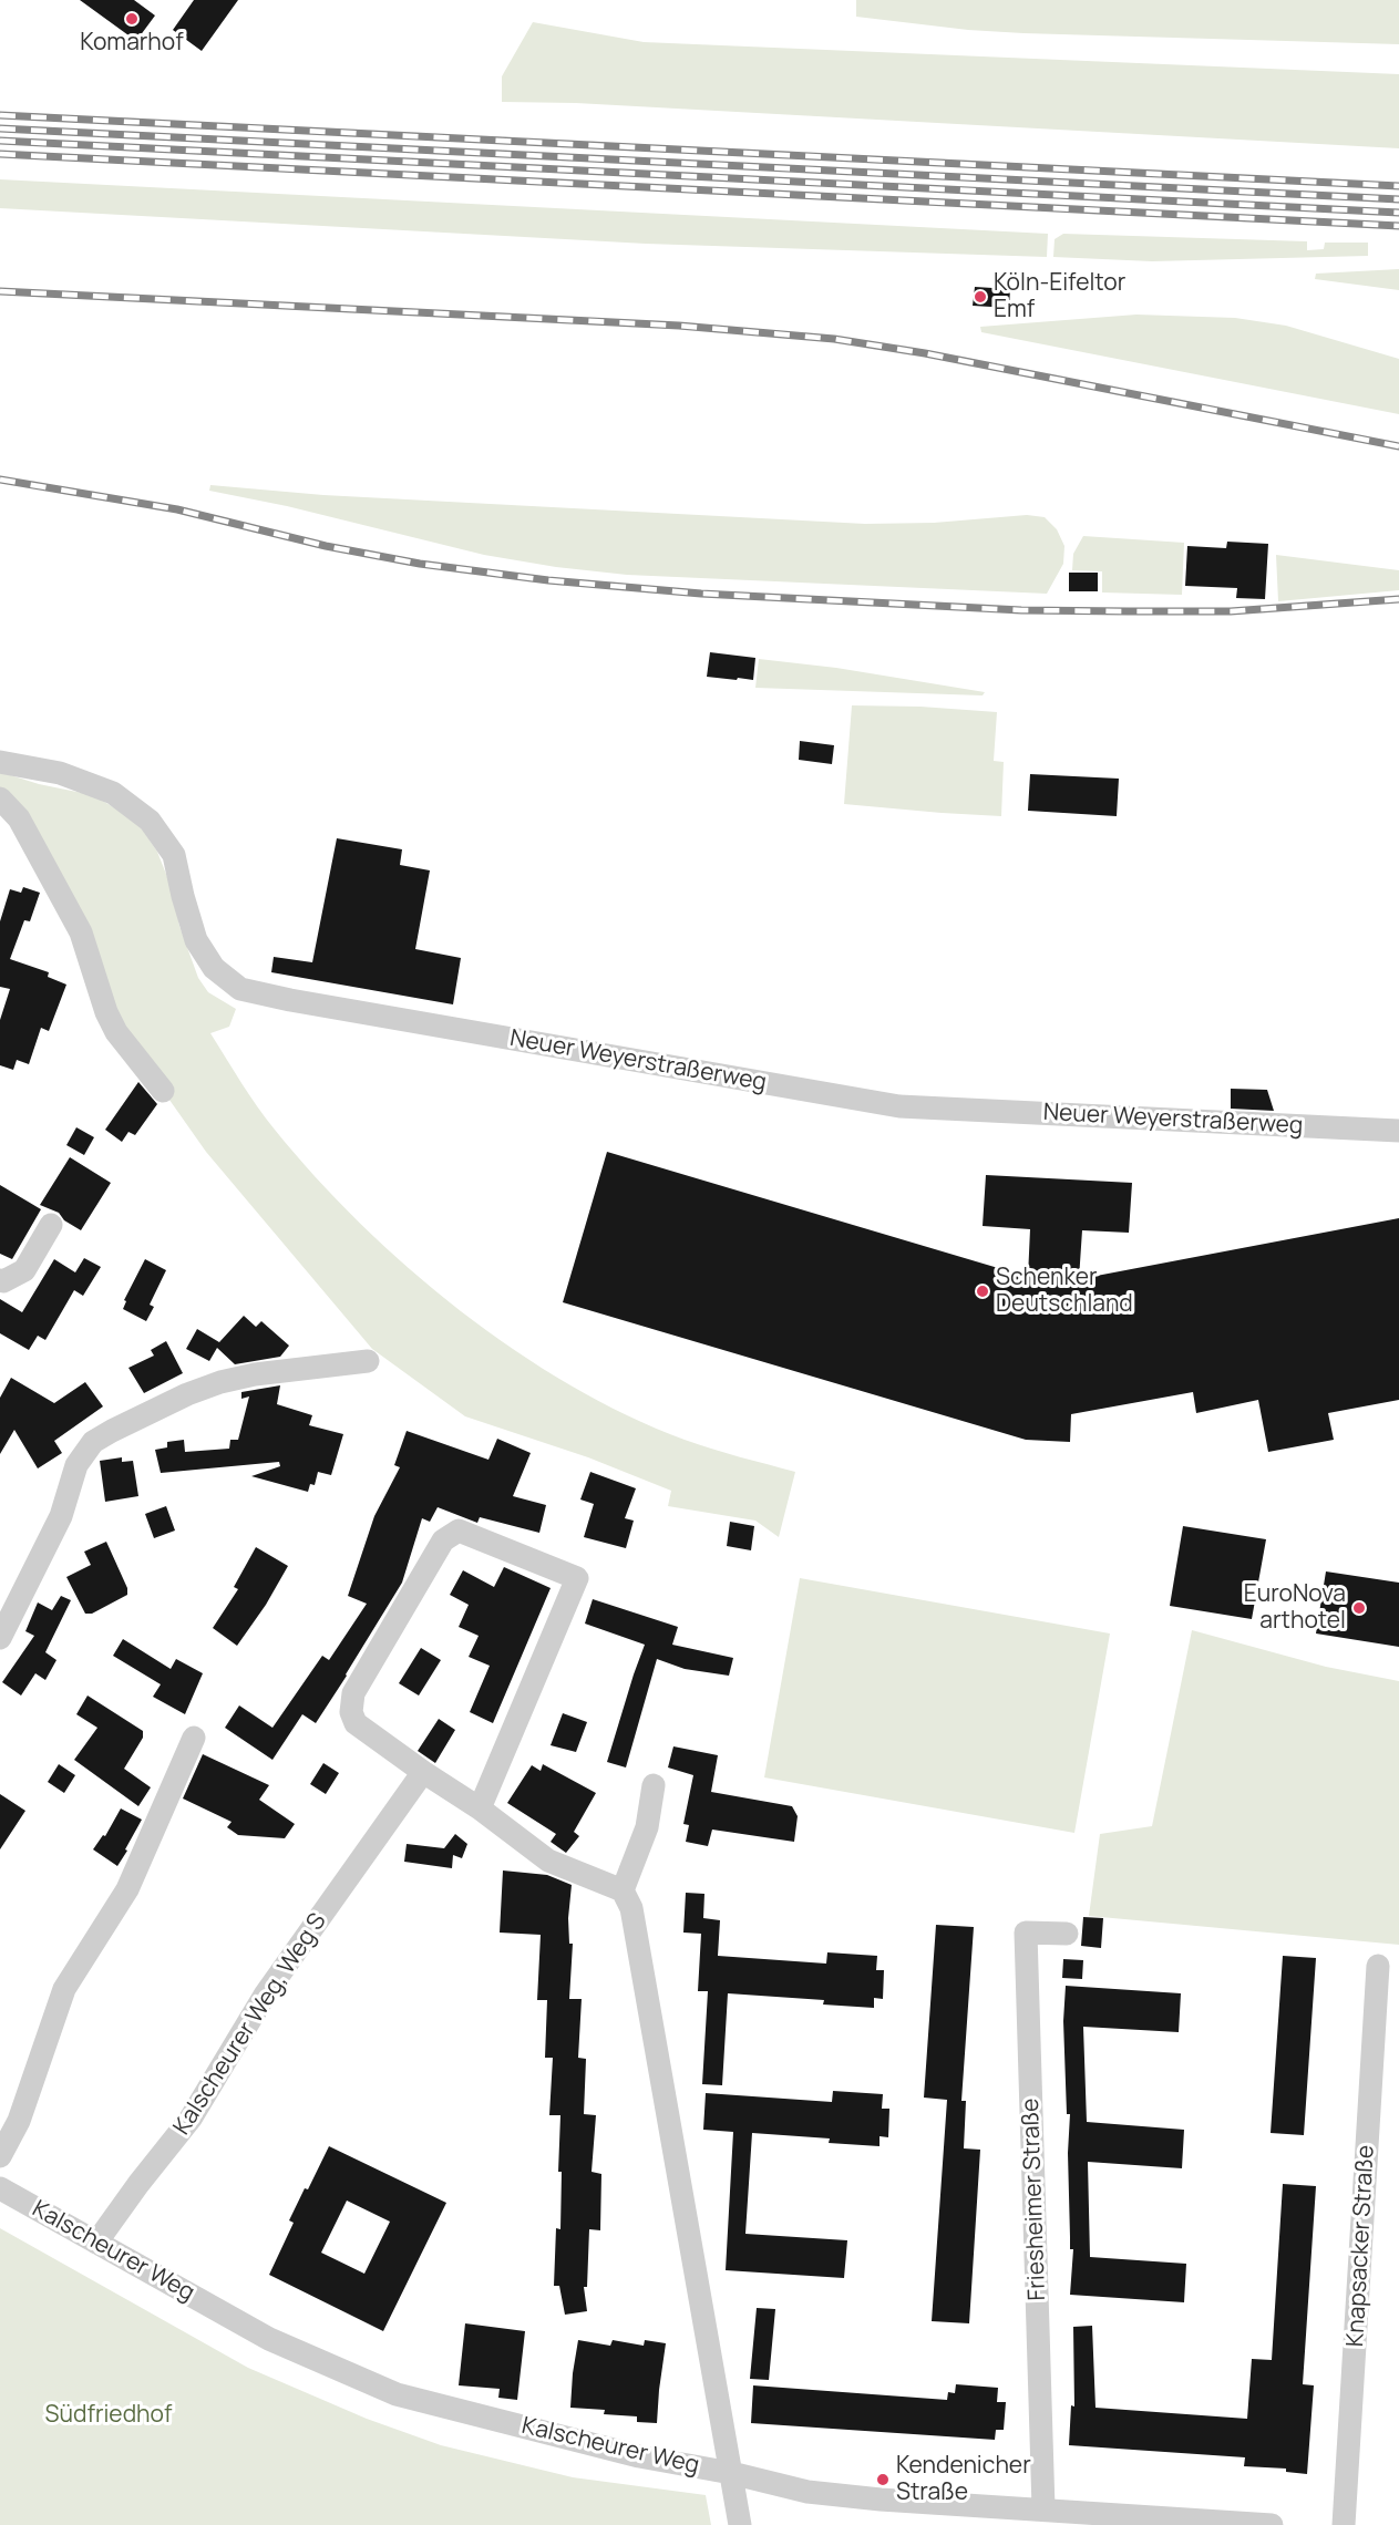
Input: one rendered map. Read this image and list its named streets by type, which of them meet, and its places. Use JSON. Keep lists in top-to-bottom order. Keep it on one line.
{"streets":{"street":["Neuer Weyerstraßerweg","Kalscheurer Weg, Weg S","Friesheimer Straße","Knapsacker Straße","Kalscheurer Weg"]},"crossings":[["Kalscheurer Weg, Weg S","Kalscheurer Weg"],["Friesheimer Straße","Kalscheurer Weg"]],"parks":["Südfriedhof"],"places":["Komarhof","Köln-Eifeltor Emf","Schenker Deutschland","EuroNova arthotel","Kendenicher Straße"]}
